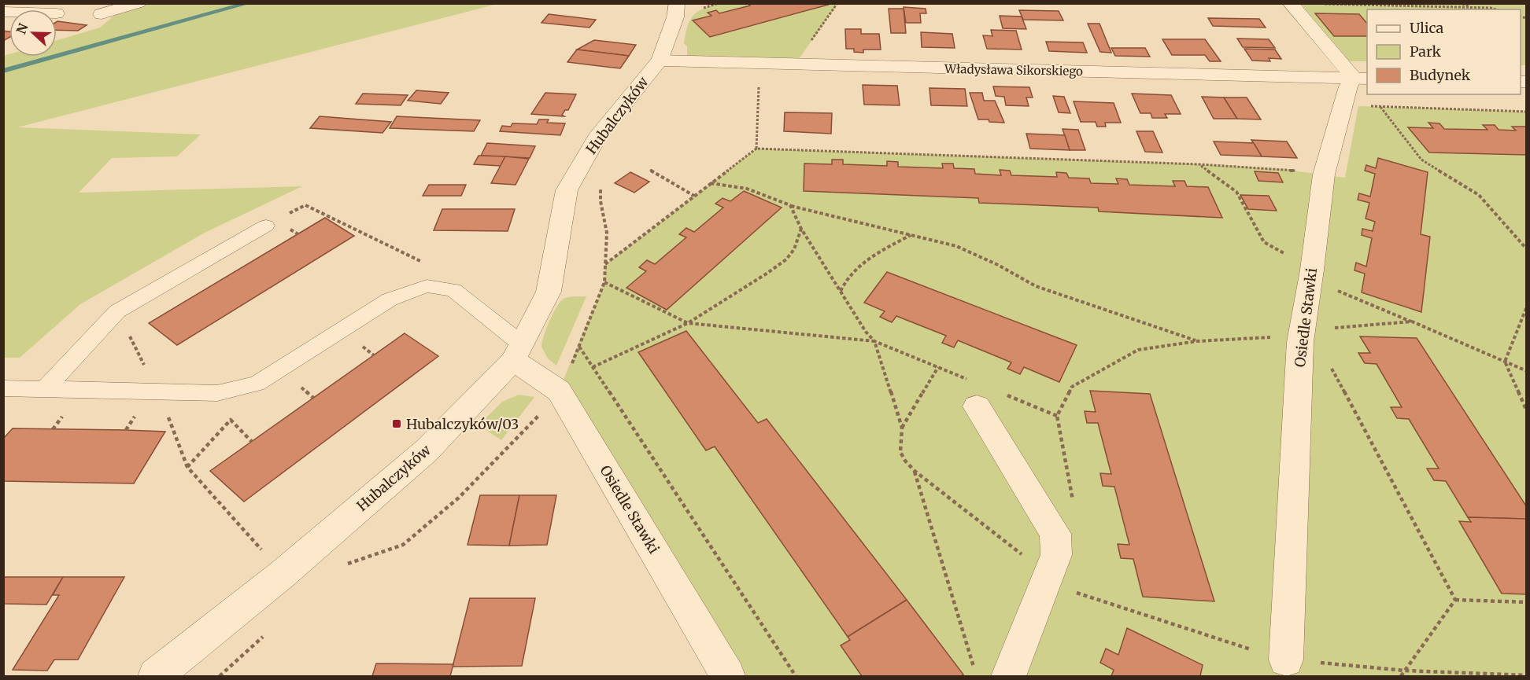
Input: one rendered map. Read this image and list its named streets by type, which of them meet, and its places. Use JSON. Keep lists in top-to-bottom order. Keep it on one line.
{"streets":{"street":["Władysława Sikorskiego","Hubalczyków","Osiedle Stawki"]},"crossings":[["Władysława Sikorskiego","Hubalczyków"],["Władysława Sikorskiego","Osiedle Stawki"],["Hubalczyków","Osiedle Stawki"]],"places":{"transit":["Hubalczyków/03"]},"legend":["Ulica","Park","Budynek"],"north":"left"}
